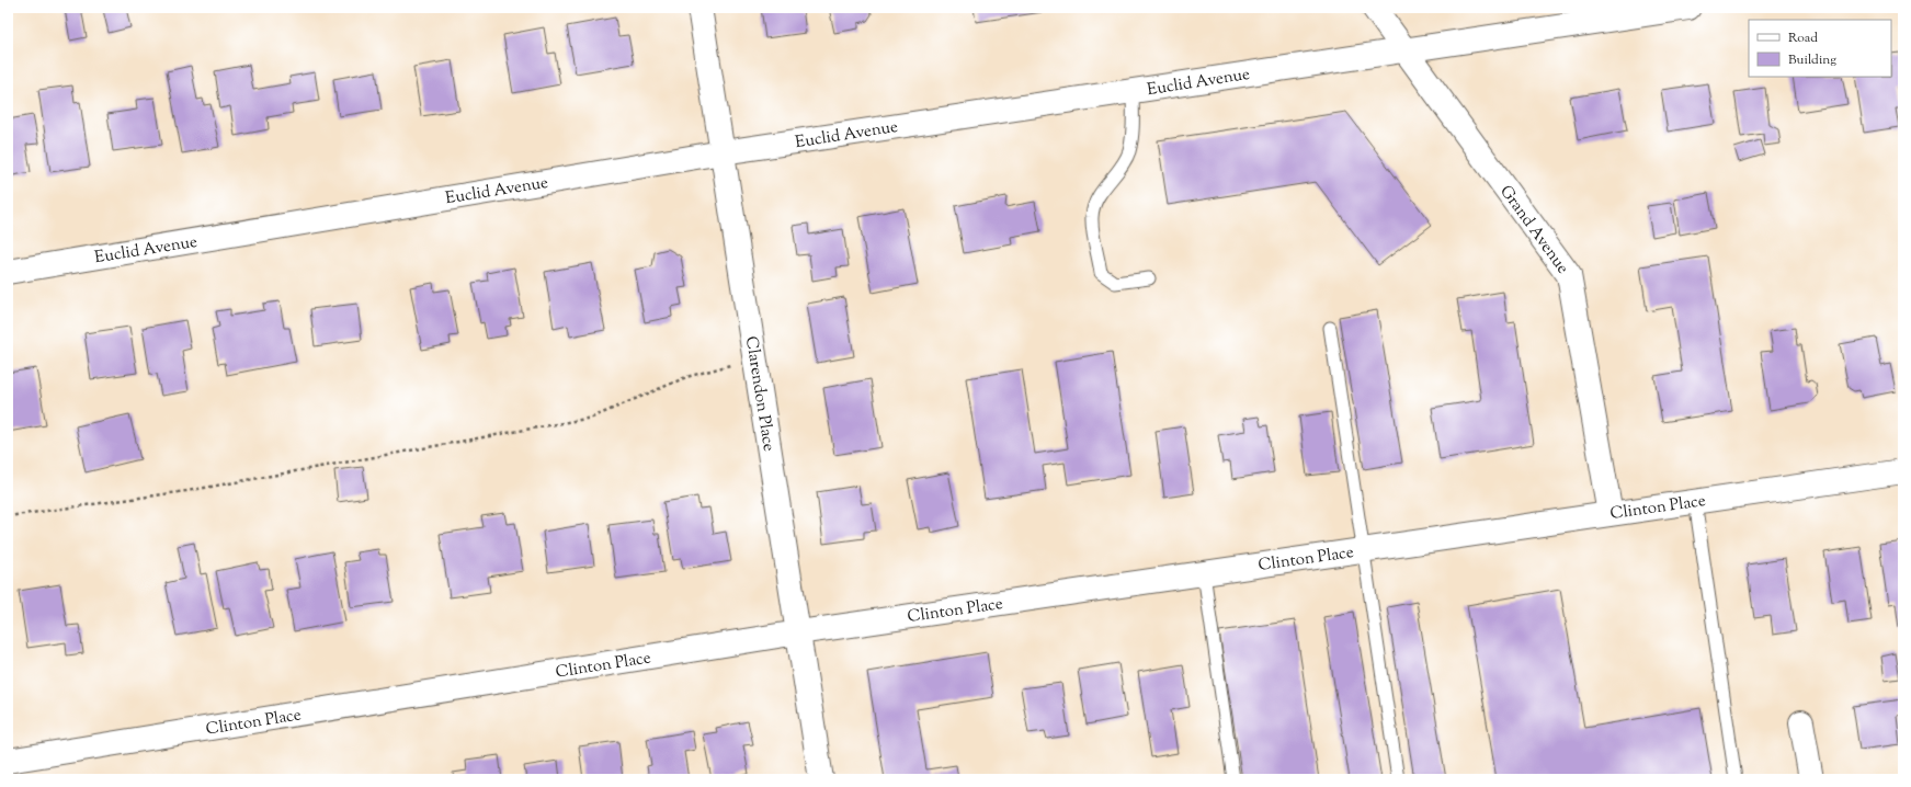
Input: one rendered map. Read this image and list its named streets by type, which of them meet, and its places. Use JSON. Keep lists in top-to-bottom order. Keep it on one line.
{"streets":{"street":["Euclid Avenue","Grand Avenue","Clarendon Place","Clinton Place"]},"crossings":[["Euclid Avenue","Grand Avenue"],["Euclid Avenue","Clarendon Place"],["Grand Avenue","Clinton Place"],["Clarendon Place","Clinton Place"]],"legend":["Road","Building"]}
